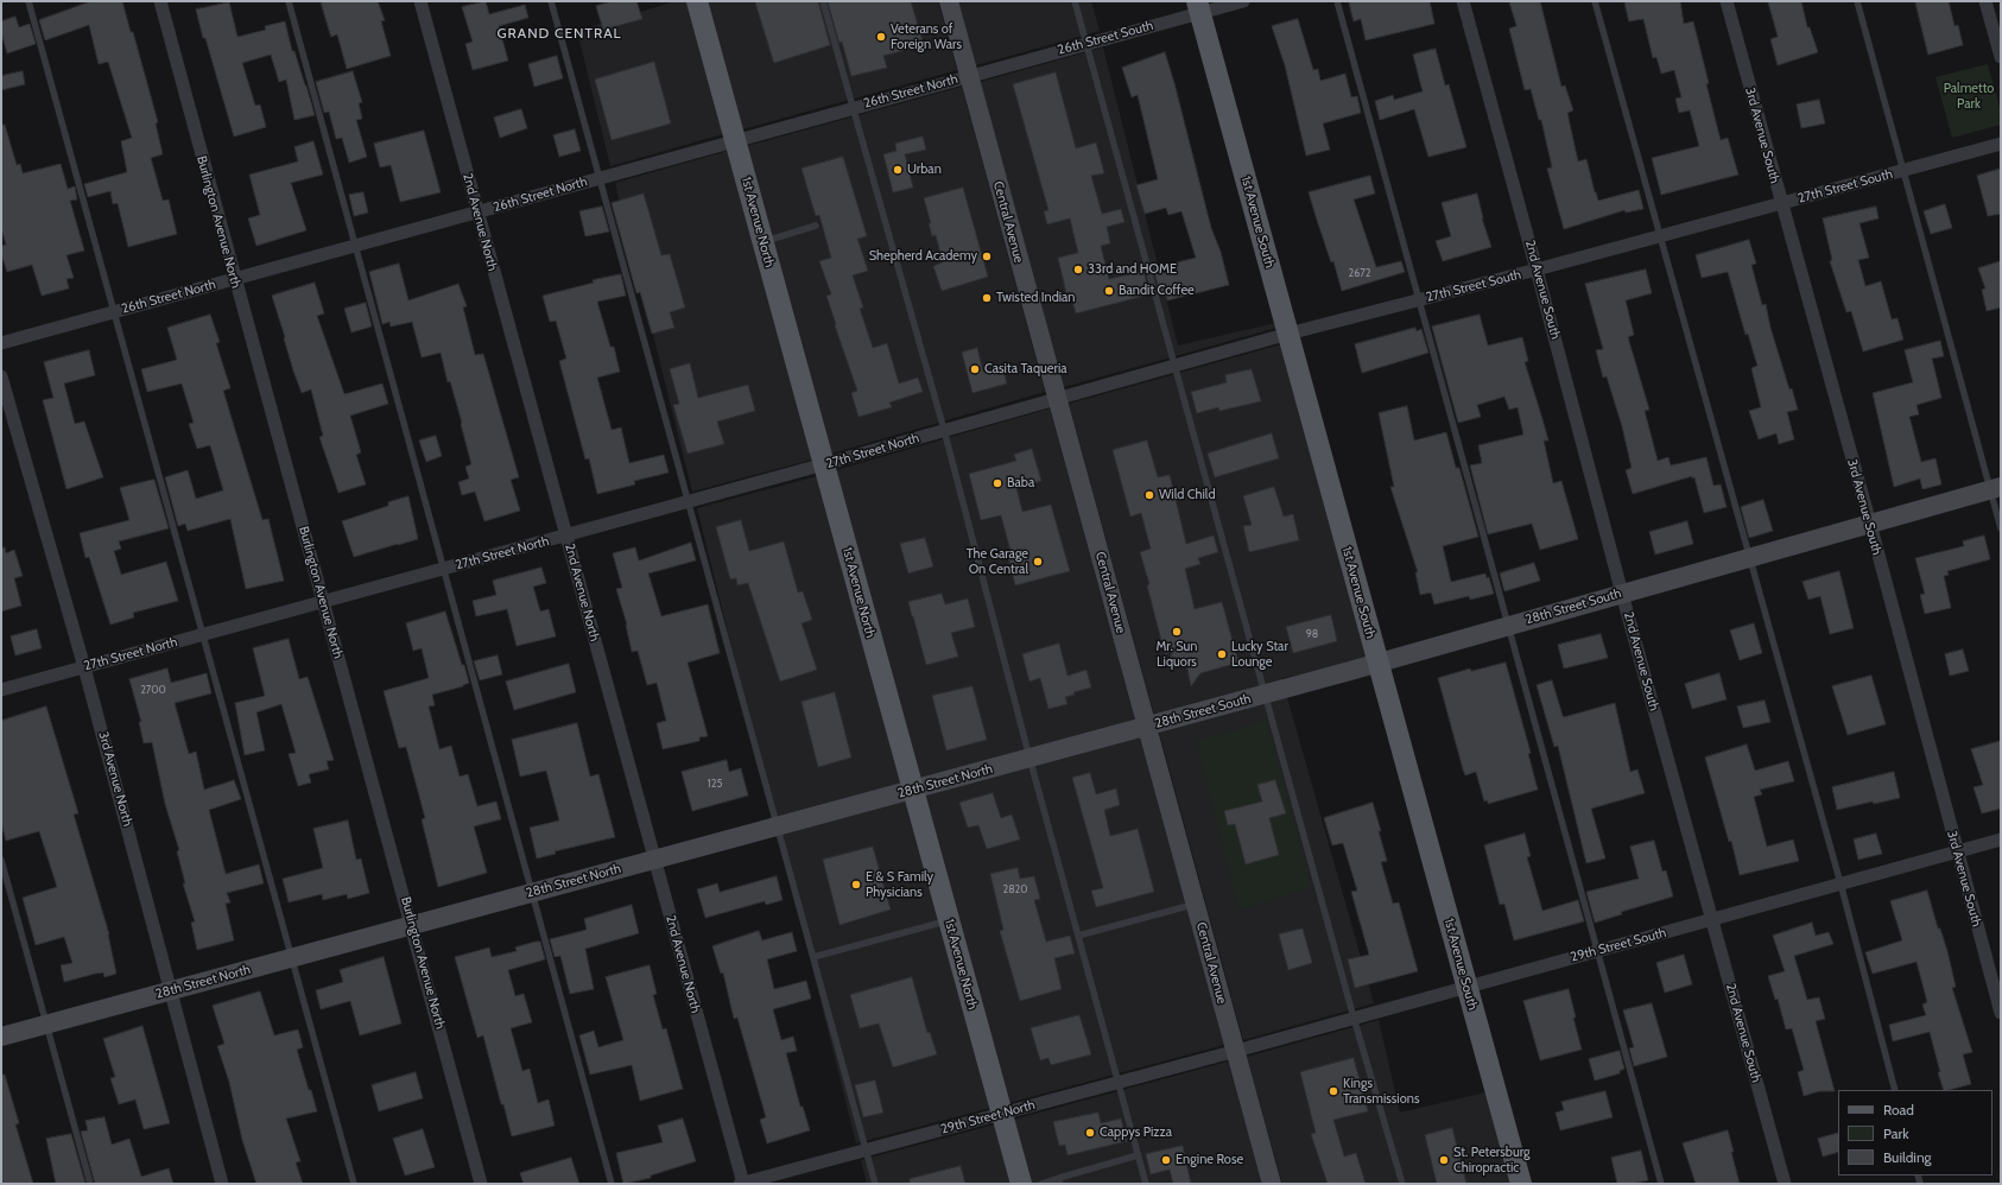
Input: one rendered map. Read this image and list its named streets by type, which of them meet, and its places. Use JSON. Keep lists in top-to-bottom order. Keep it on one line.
{"streets":{"main road":["1st Avenue North","1st Avenue South"],"street":["26th Street South","26th Street North","3rd Avenue South","27th Street South","Burlington Avenue North","2nd Avenue North","Central Avenue","2nd Avenue South","27th Street North","28th Street South","3rd Avenue North","28th Street North","29th Street South","29th Street North"]},"crossings":[["26th Street South","26th Street North"],["26th Street South","Central Avenue"],["26th Street South","1st Avenue South"],["26th Street North","Burlington Avenue North"],["26th Street North","2nd Avenue North"],["26th Street North","1st Avenue North"],["26th Street North","Central Avenue"],["3rd Avenue South","27th Street South"],["3rd Avenue South","28th Street South"],["3rd Avenue South","29th Street South"],["27th Street South","Central Avenue"],["27th Street South","1st Avenue South"],["27th Street South","2nd Avenue South"],["27th Street South","27th Street North"],["Burlington Avenue North","27th Street North"],["Burlington Avenue North","28th Street North"],["2nd Avenue North","27th Street North"],["2nd Avenue North","28th Street North"],["2nd Avenue North","29th Street North"],["1st Avenue North","27th Street North"],["1st Avenue North","28th Street North"],["1st Avenue North","29th Street North"],["Central Avenue","27th Street North"],["Central Avenue","28th Street South"],["Central Avenue","28th Street North"],["Central Avenue","29th Street South"],["Central Avenue","29th Street North"],["1st Avenue South","28th Street South"],["1st Avenue South","29th Street South"],["2nd Avenue South","28th Street South"],["2nd Avenue South","29th Street South"],["27th Street North","3rd Avenue North"],["28th Street South","28th Street North"],["3rd Avenue North","28th Street North"],["29th Street South","29th Street North"]],"districts":["GRAND CENTRAL"],"parks":["Palmetto Park"],"places":["Veterans of Foreign Wars","Urban","Shepherd Academy","33rd and HOME","Bandit Coffee","Twisted Indian","Casita Taqueria","Baba","Wild Child","The Garage On Central","Mr. Sun Liquors","Lucky Star Lounge","E & S Family Physicians","Kings Transmissions","Cappys Pizza","Engine Rose","St. Petersburg Chiropractic"],"house_numbers":["2672","98","2700","125","2820"],"legend":["Road","Park","Building"]}
